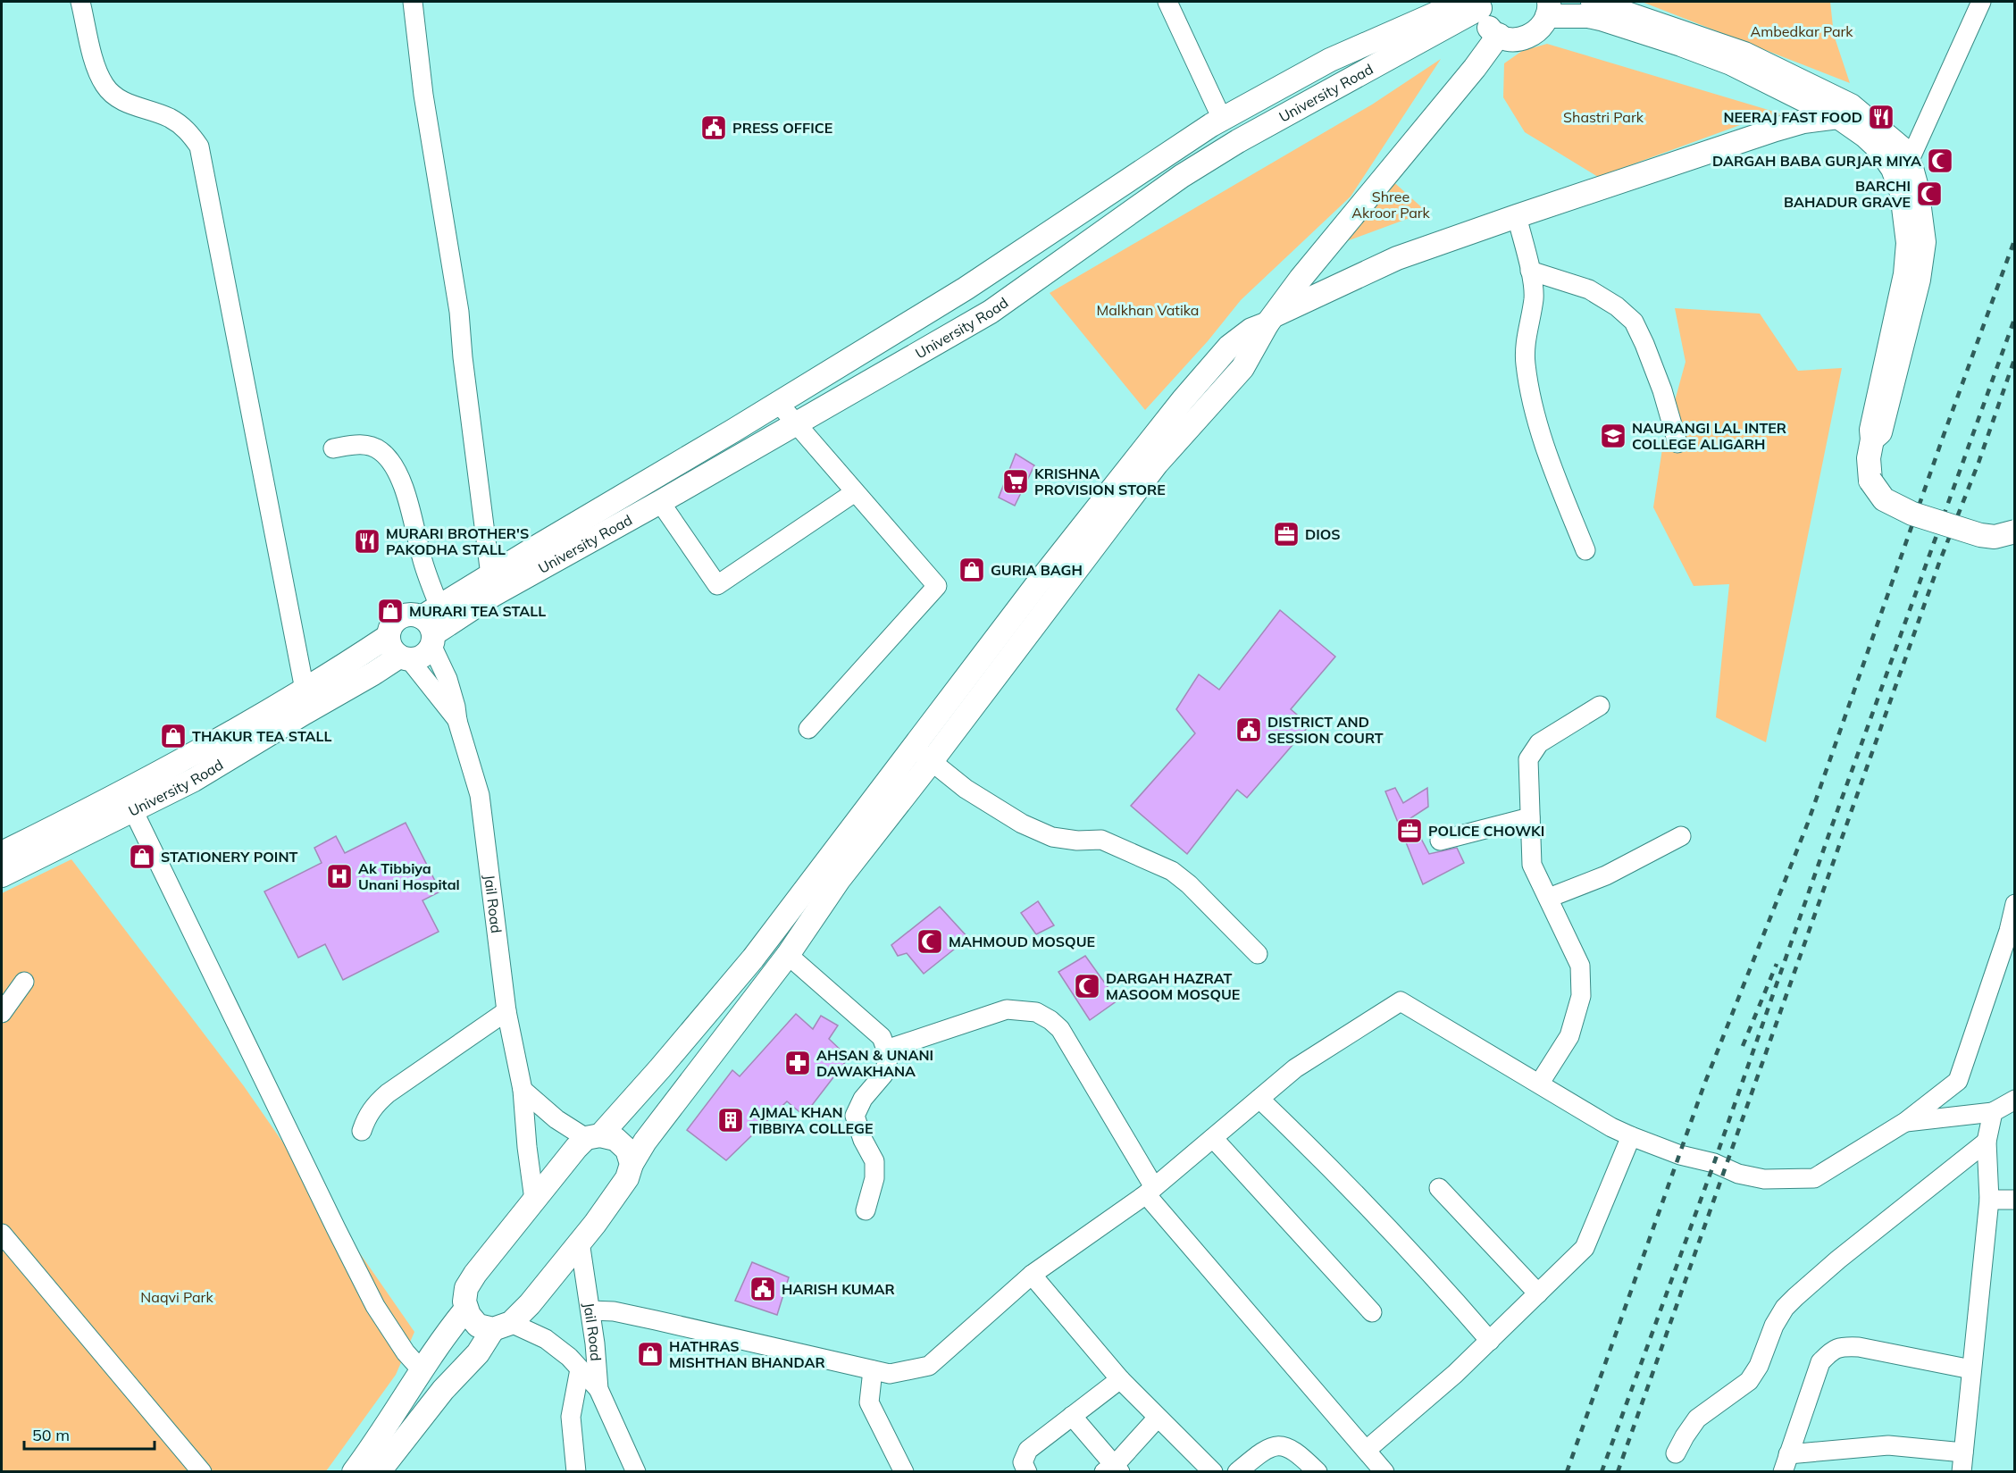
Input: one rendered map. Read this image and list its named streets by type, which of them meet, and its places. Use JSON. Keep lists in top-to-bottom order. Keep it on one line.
{"streets":{"main road":["University Road"],"street":["Jail Road"]},"crossings":[["University Road","Jail Road"]],"parks":["Ambedkar Park","Shastri Park","Shree Akroor Park","Malkhan Vatika","Naqvi Park"],"places":{"restaurant":["NEERAJ FAST FOOD","MURARI BROTHER'S PAKODHA STALL"],"public building":["PRESS OFFICE","DISTRICT AND SESSION COURT","HARISH KUMAR"],"mosque":["DARGAH BABA GURJAR MIYA","BARCHI BAHADUR GRAVE","MAHMOUD MOSQUE","DARGAH HAZRAT MASOOM MOSQUE"],"school or university":["NAURANGI LAL INTER COLLEGE ALIGARH"],"supermarket":["KRISHNA PROVISION STORE"],"office":["DIOS","POLICE CHOWKI"],"shop":["GURIA BAGH","MURARI TEA STALL","THAKUR TEA STALL","STATIONERY POINT","HATHRAS MISHTHAN BHANDAR"],"hospital":["Ak Tibbiya Unani Hospital"],"pharmacy":["AHSAN & UNANI DAWAKHANA"],"building":["AJMAL KHAN TIBBIYA COLLEGE"]},"scale_bar":"50 m"}
